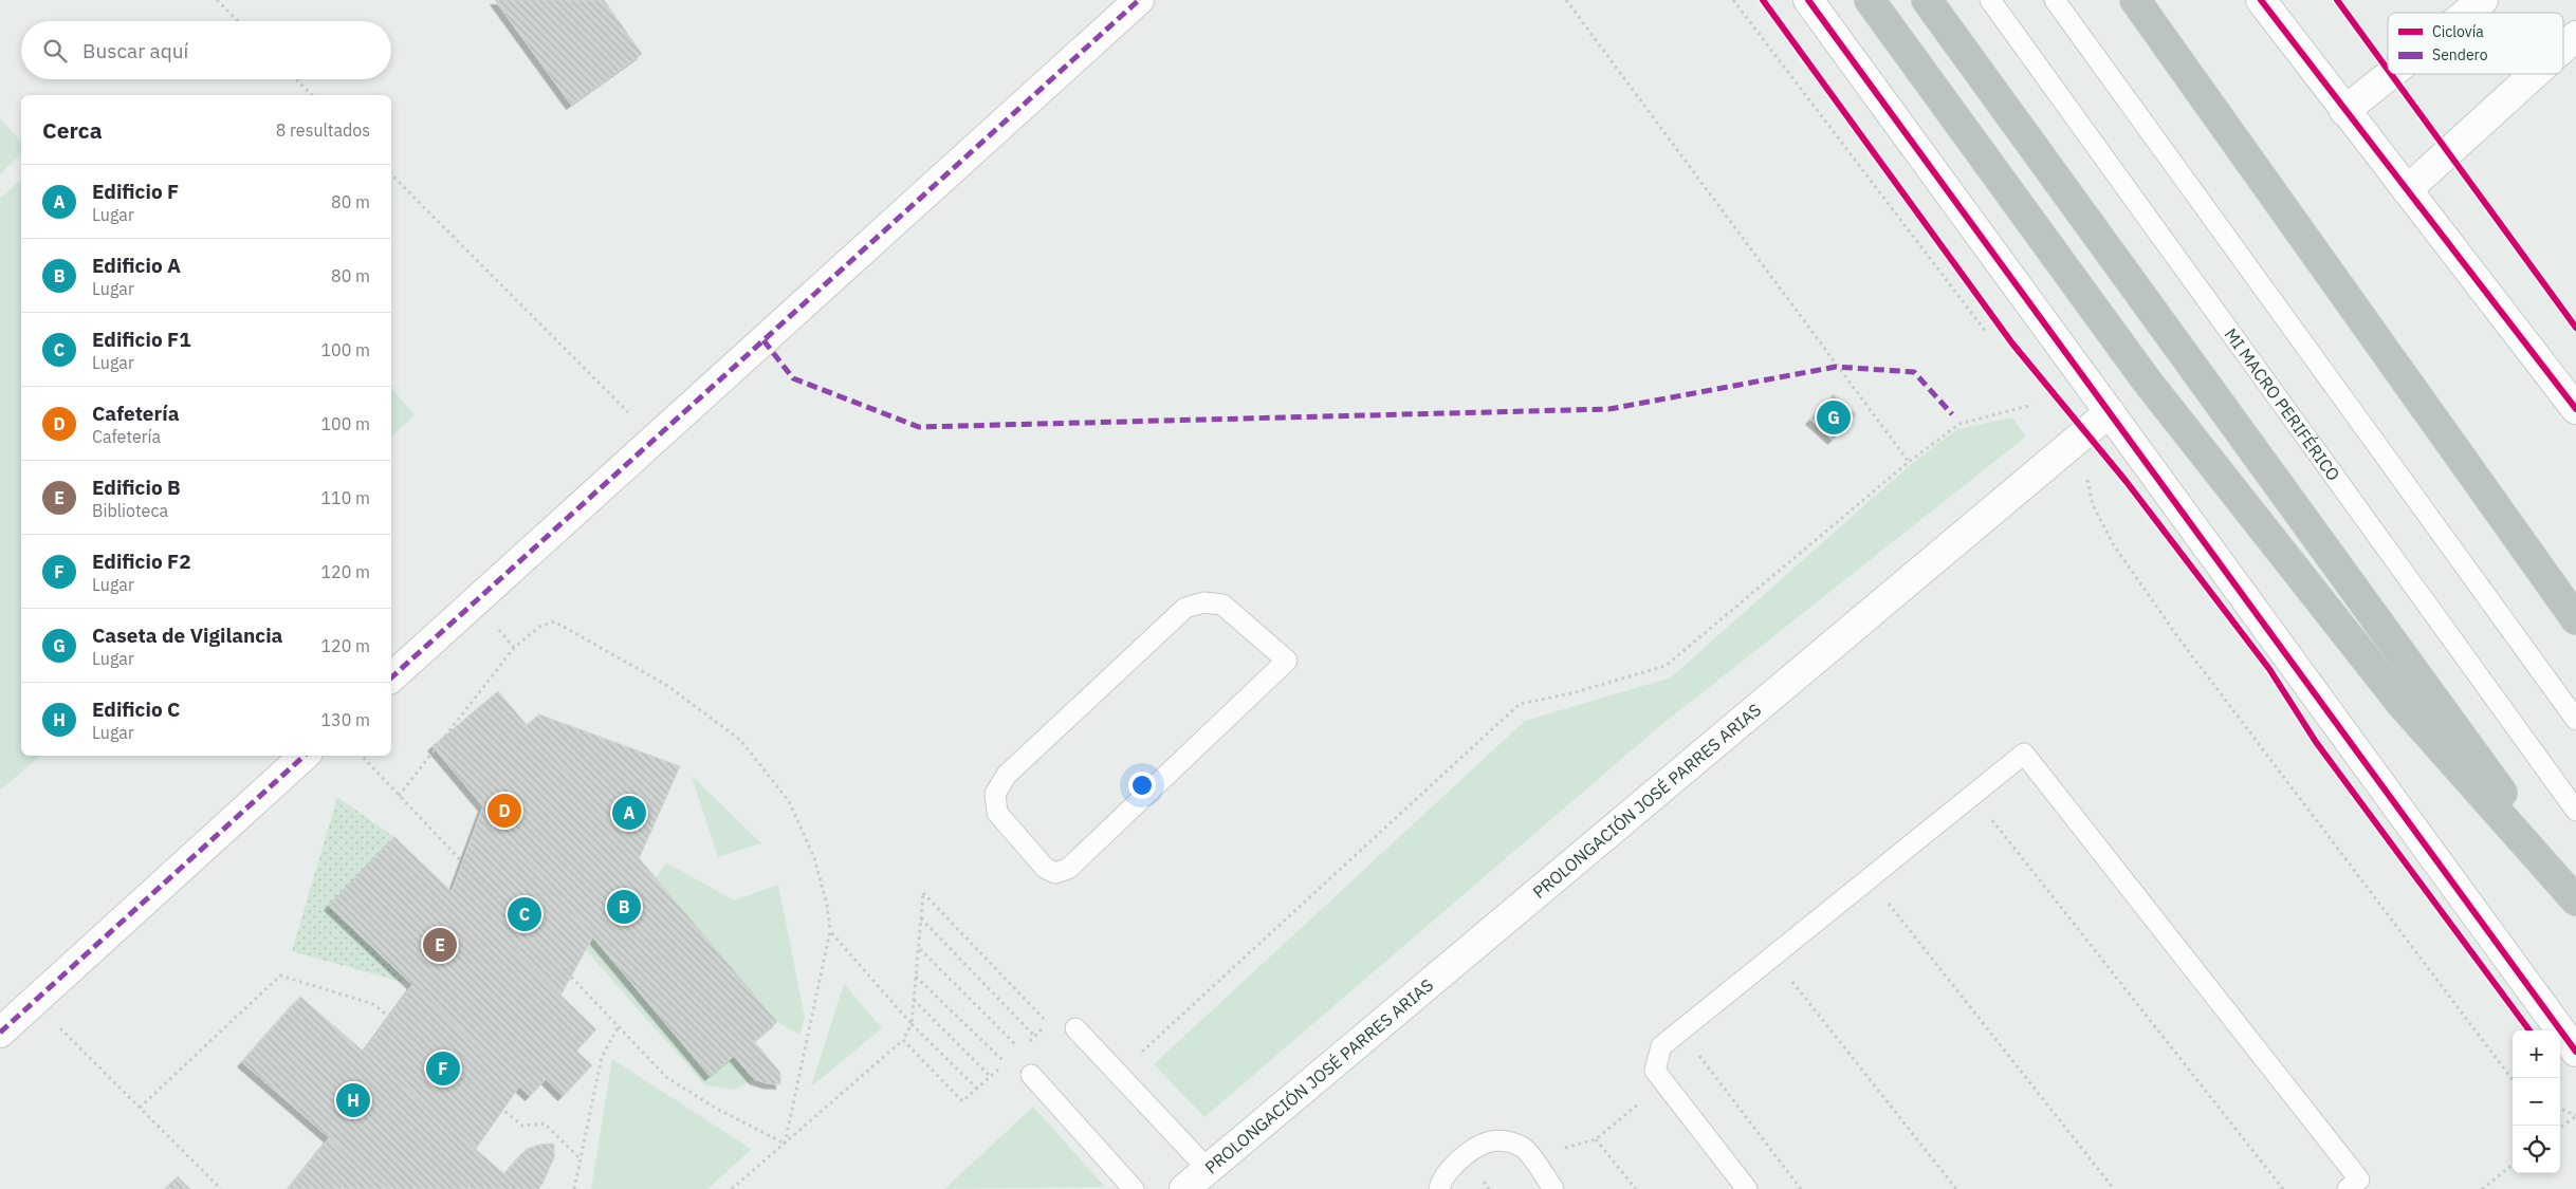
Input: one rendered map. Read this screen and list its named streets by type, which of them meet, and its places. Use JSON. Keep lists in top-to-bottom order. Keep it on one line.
{"streets":{"main road":["PROLONGACIÓN JOSÉ PARRES ARIAS"],"lane":["MI MACRO PERIFÉRICO"]},"legend":["Ciclovía","Sendero"],"page":{"search":"Buscar aquí","heading":["Cerca","8 resultados"],"list":[{"mark":"A","name":"Edificio F","note":"Lugar","value":"80 m"},{"mark":"B","name":"Edificio A","note":"Lugar","value":"80 m"},{"mark":"C","name":"Edificio F1","note":"Lugar","value":"100 m"},{"mark":"D","name":"Cafetería","note":"Cafetería","value":"100 m"},{"mark":"E","name":"Edificio B","note":"Biblioteca","value":"110 m"},{"mark":"F","name":"Edificio F2","note":"Lugar","value":"120 m"},{"mark":"G","name":"Caseta de Vigilancia","note":"Lugar","value":"120 m"},{"mark":"H","name":"Edificio C","note":"Lugar","value":"130 m"}],"pins":["G","D","A","B","C","E","F","H"],"map_buttons":["+","−"]}}
